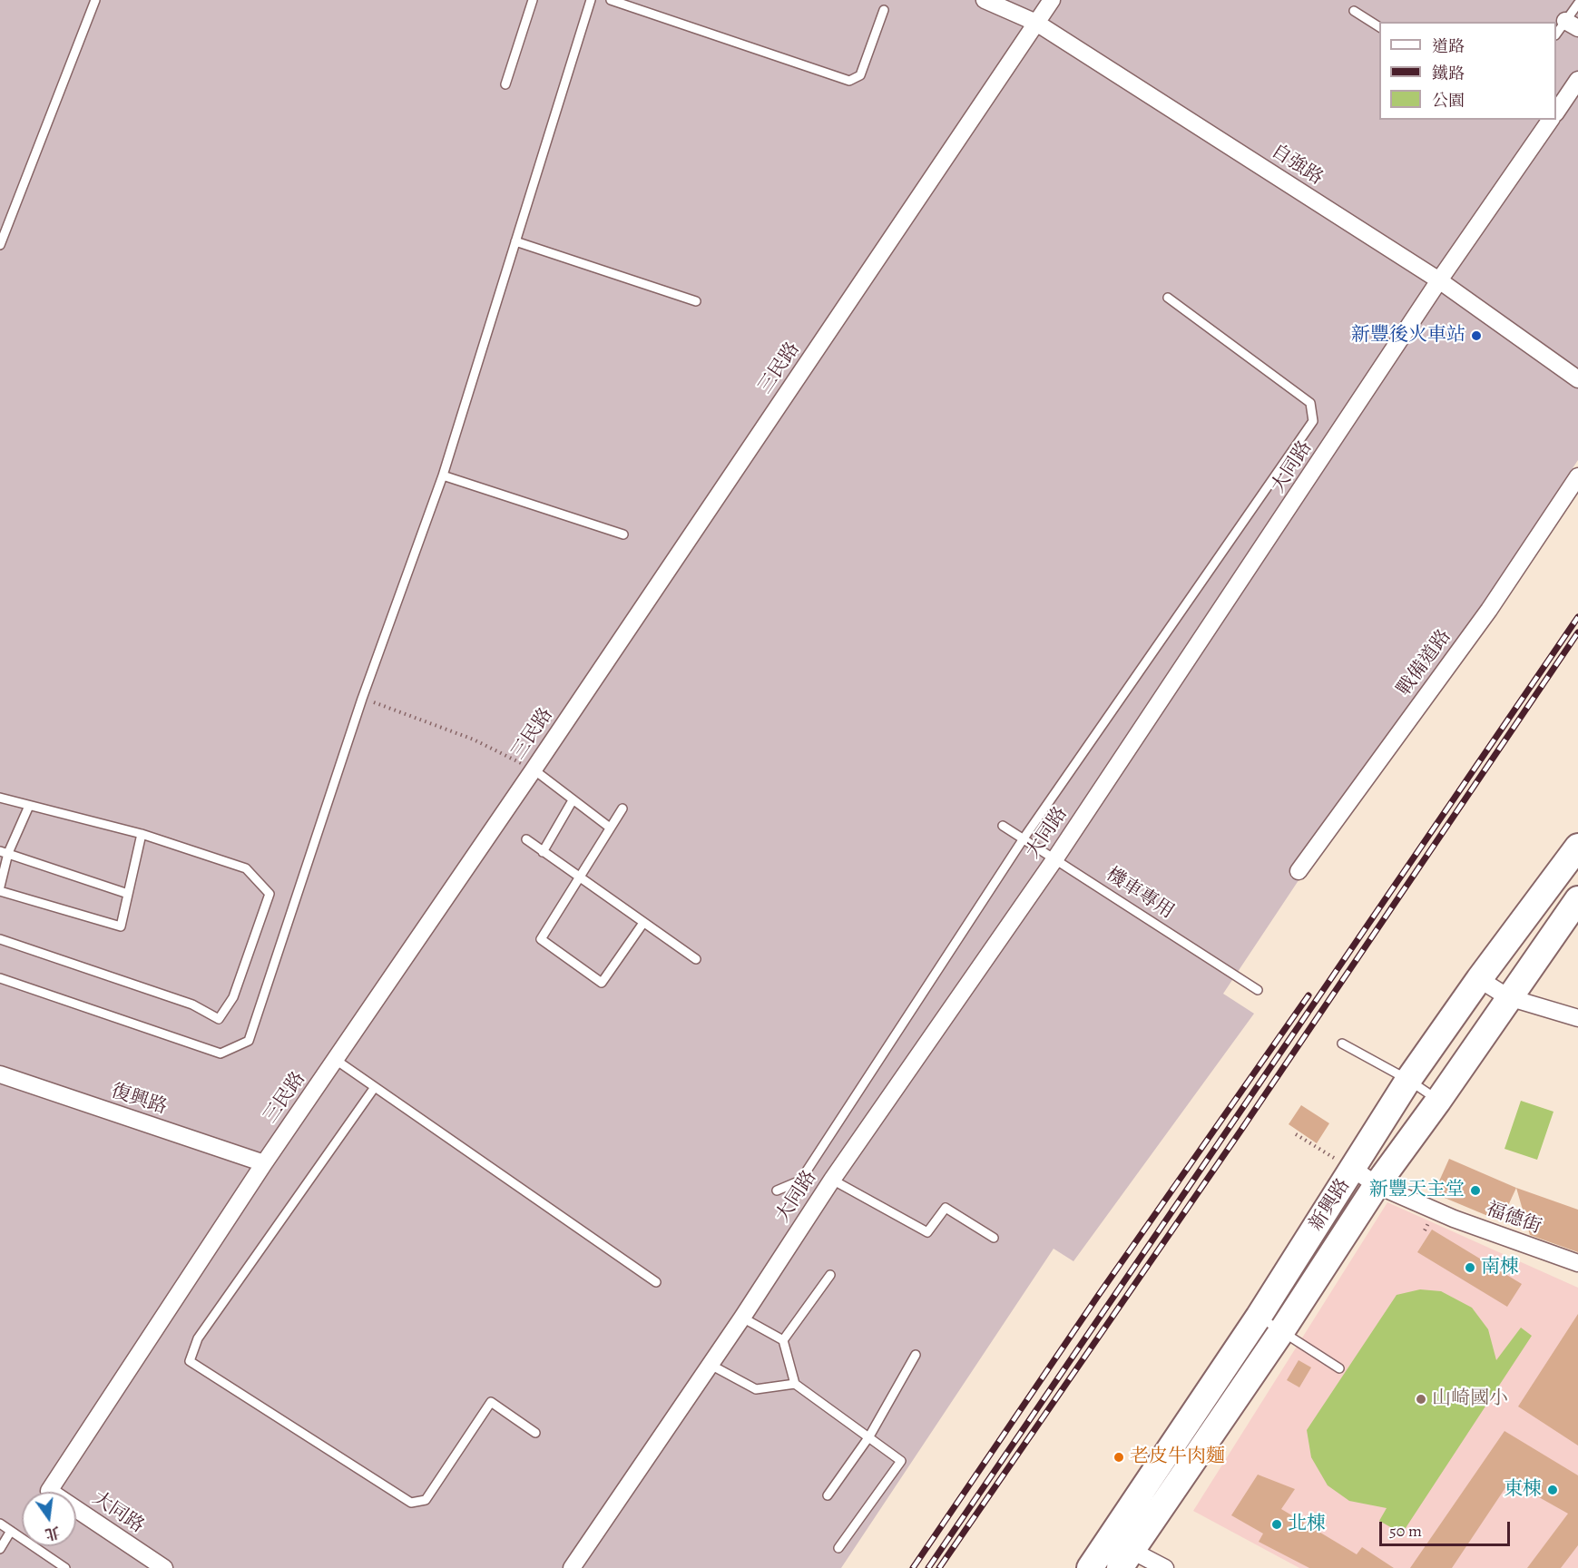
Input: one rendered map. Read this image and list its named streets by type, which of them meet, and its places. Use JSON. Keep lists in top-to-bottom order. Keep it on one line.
{"streets":{"main road":["新興路"],"street":["自強路","三民路","大同路","戰備道路","復興路","福德街"],"lane":["機車專用"]},"crossings":[["自強路","三民路"],["自強路","大同路"],["三民路","大同路"],["三民路","復興路"],["大同路","機車專用"],["新興路","福德街"]],"places":["新豐後火車站","新豐天主堂","南棟","山崎國小","老皮牛肉麵","東棟","北棟"],"legend":["道路","鐵路","公園"],"scale_bar":"50 m","north":"bottom"}
